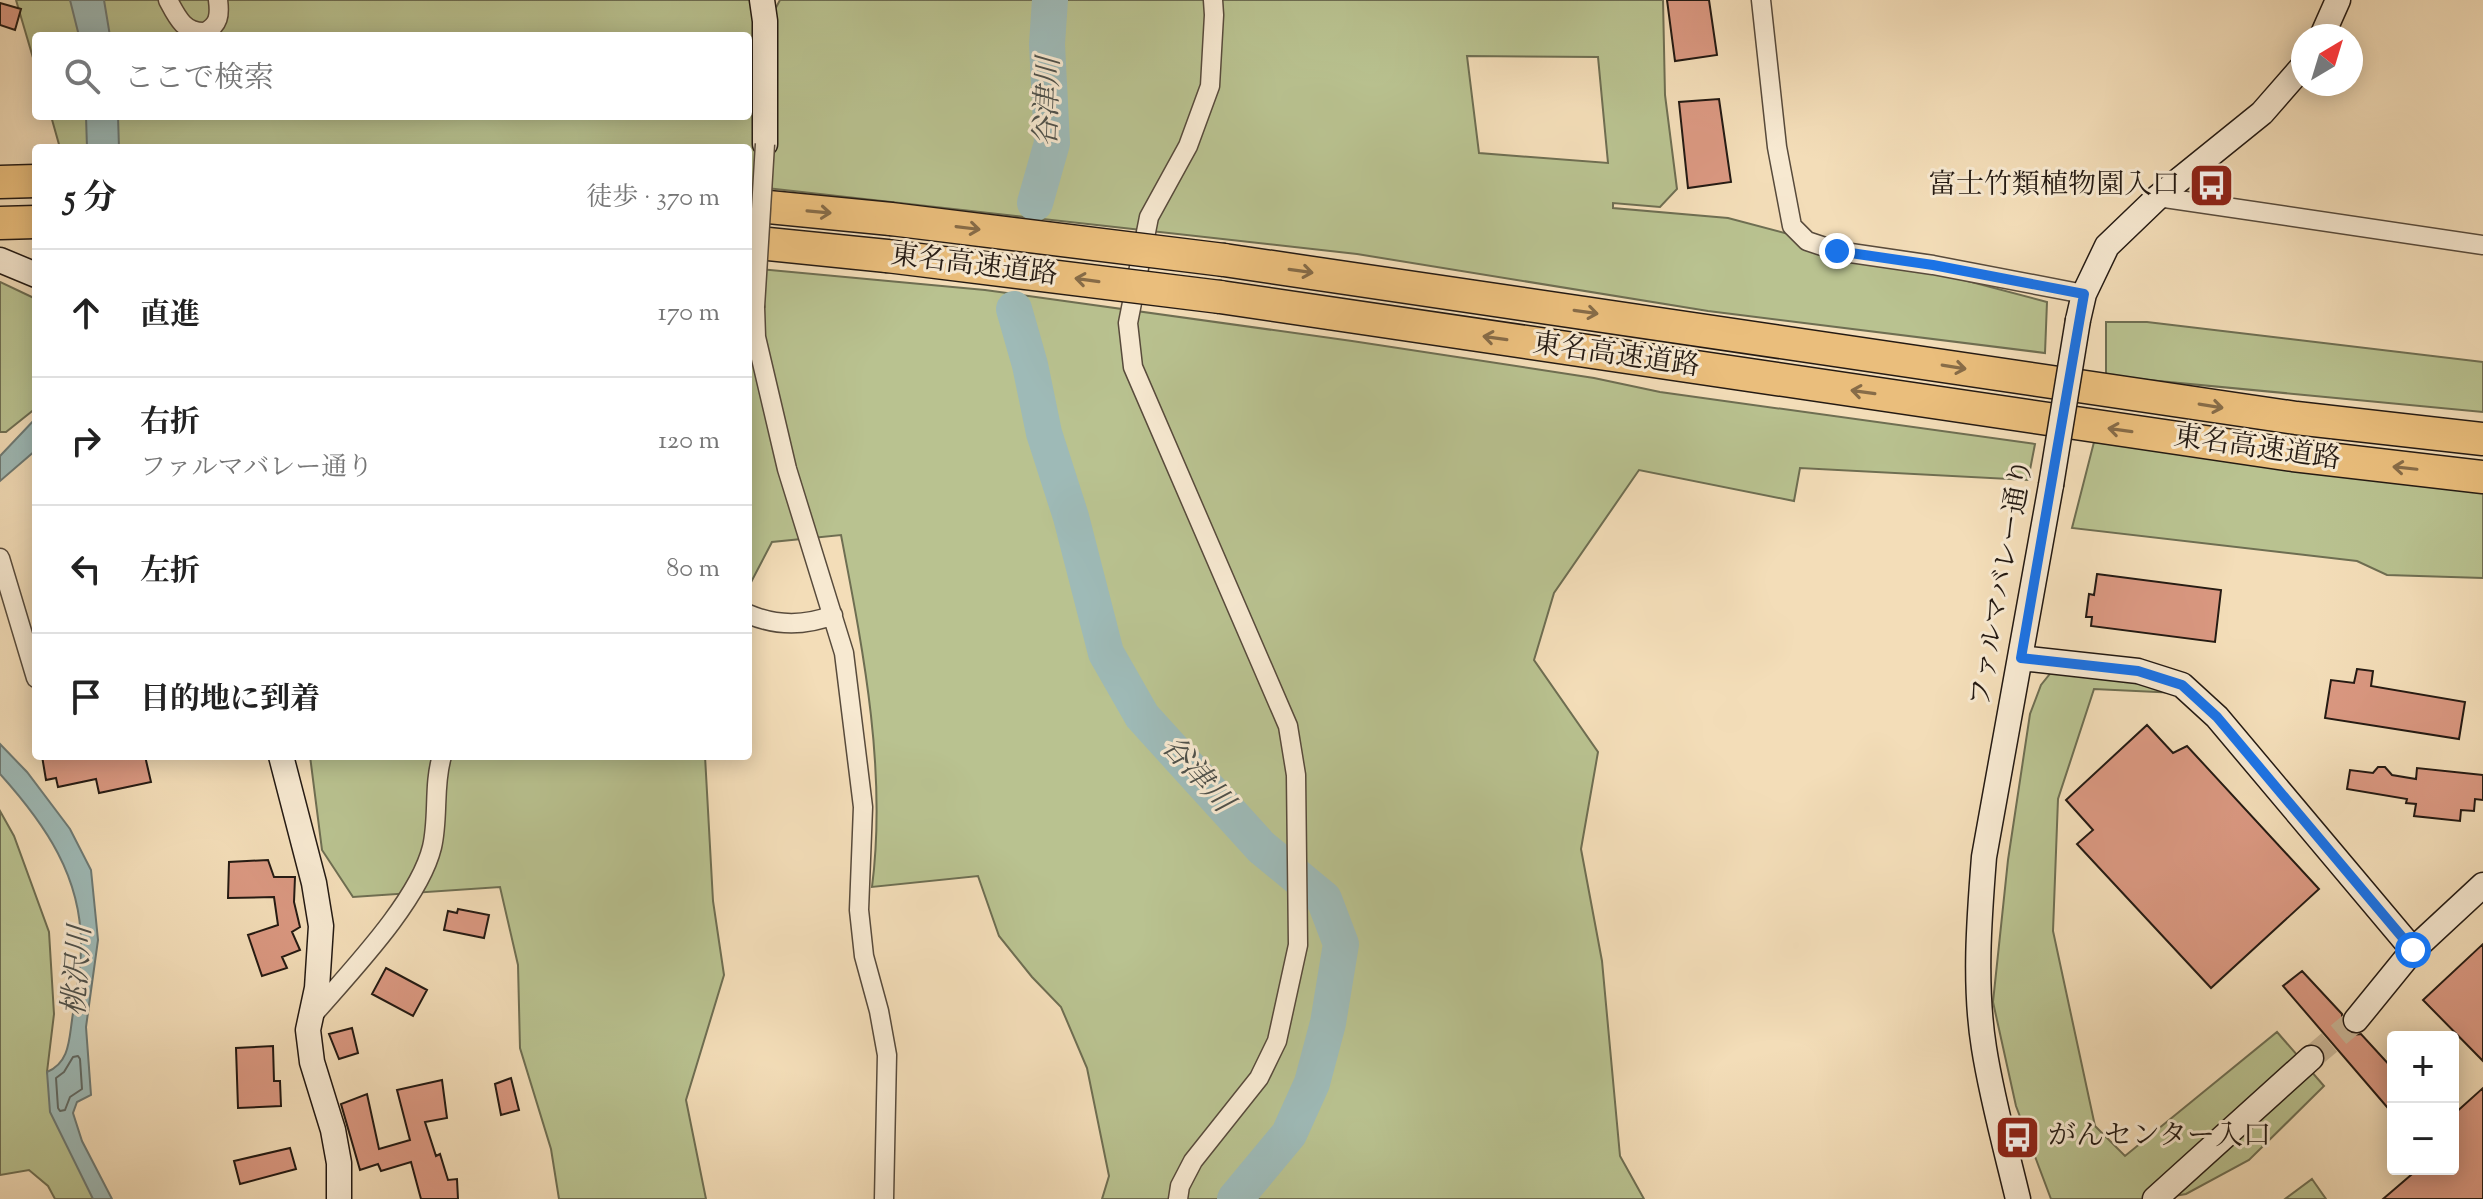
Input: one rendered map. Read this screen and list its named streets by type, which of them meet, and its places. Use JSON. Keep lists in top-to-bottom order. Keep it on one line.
{"streets":{"highway":["東名高速道路"],"street":["ファルマバレー通り"]},"water":["谷津川","桃沢川"],"places":{"bus stop":["富士竹類植物園入口","がんセンター入口"]},"north":"top right","page":{"search":"ここで検索","heading":["5 分","徒歩 · 370 m"],"list":[["直進","170 m"],["右折","ファルマバレー通り","120 m"],["左折","80 m"],"目的地に到着"],"map_buttons":["+","−"]}}
